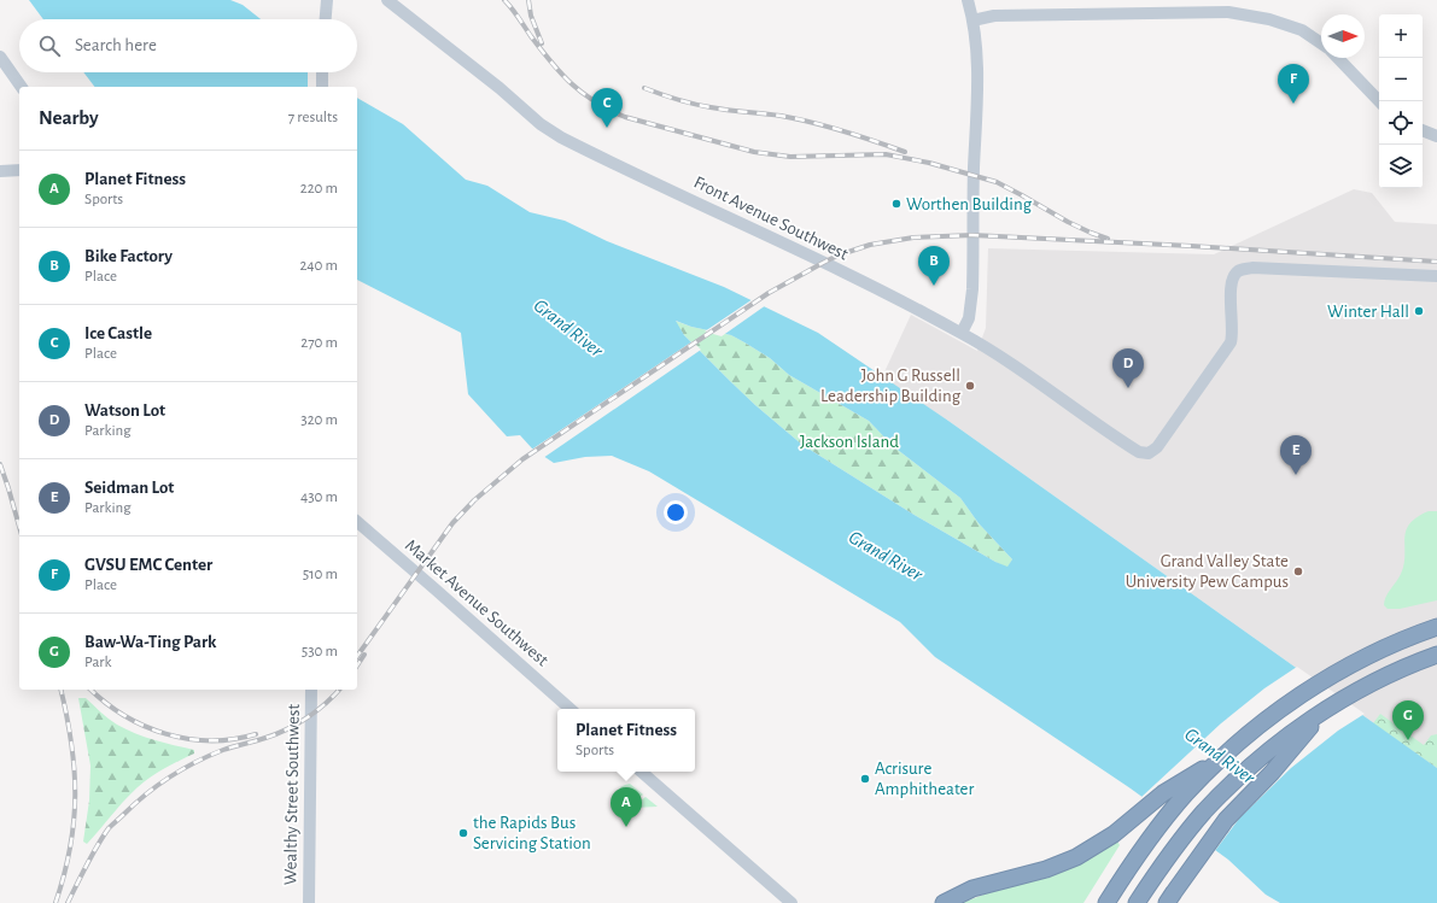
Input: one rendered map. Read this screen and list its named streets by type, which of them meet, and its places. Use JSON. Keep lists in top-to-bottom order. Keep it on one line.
{"streets":{"street":["Front Avenue Southwest","Market Avenue Southwest","Wealthy Street Southwest"]},"water":["Grand River"],"parks":["Jackson Island"],"places":["Worthen Building","Winter Hall","John G Russell Leadership Building","Grand Valley State University Pew Campus","Acrisure Amphitheater","the Rapids Bus Servicing Station"],"north":"right","page":{"map_buttons":["+","−"],"search":"Search here","pins":["F","C","B","D","E","G","A"],"heading":["Nearby","7 results"],"list":[{"mark":"A","name":"Planet Fitness","note":"Sports","value":"220 m"},{"mark":"B","name":"Bike Factory","note":"Place","value":"240 m"},{"mark":"C","name":"Ice Castle","note":"Place","value":"270 m"},{"mark":"D","name":"Watson Lot","note":"Parking","value":"320 m"},{"mark":"E","name":"Seidman Lot","note":"Parking","value":"430 m"},{"mark":"F","name":"GVSU EMC Center","note":"Place","value":"510 m"},{"mark":"G","name":"Baw-Wa-Ting Park","note":"Park","value":"530 m"}],"popup":["Planet Fitness","Sports"]}}
